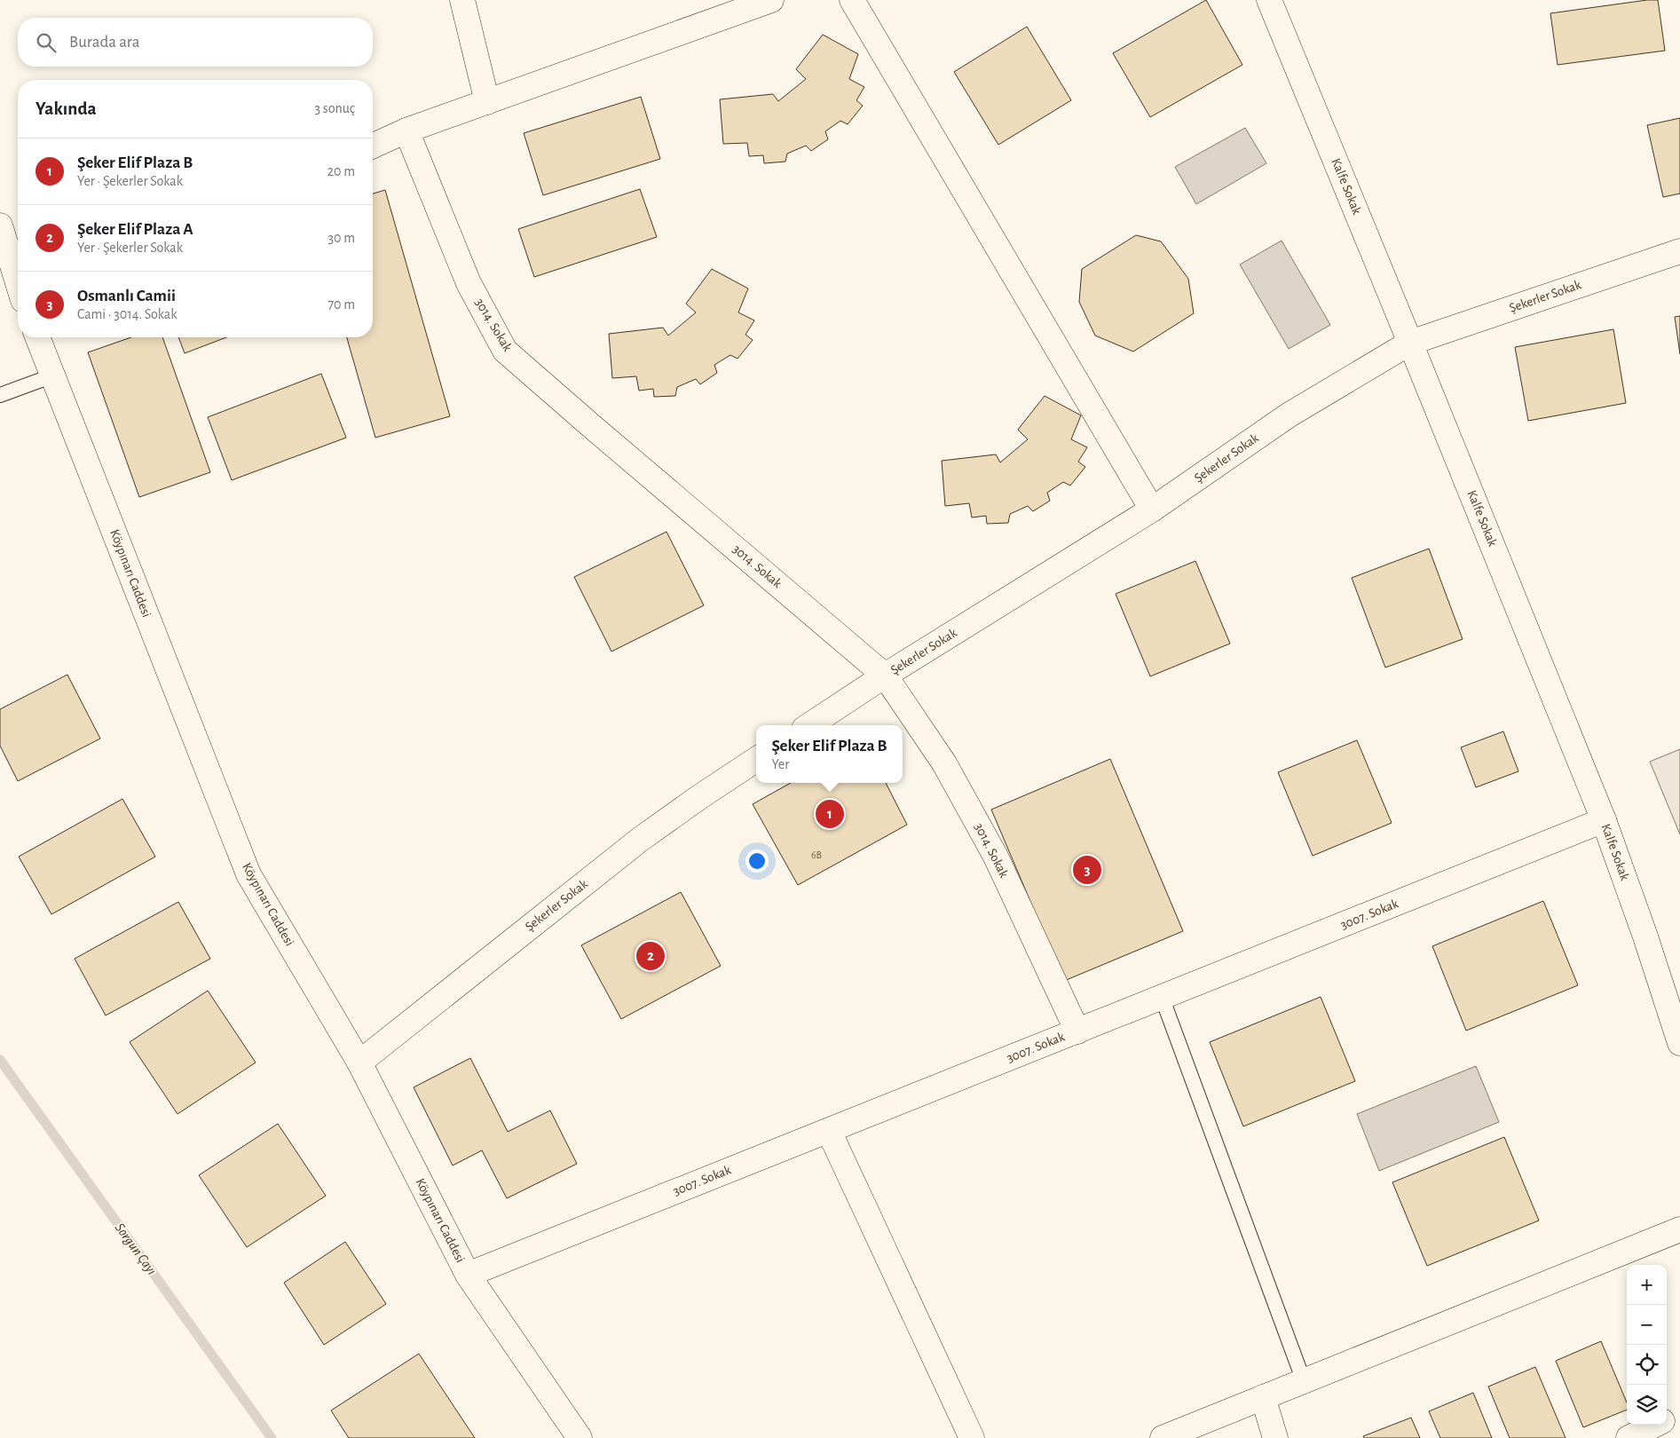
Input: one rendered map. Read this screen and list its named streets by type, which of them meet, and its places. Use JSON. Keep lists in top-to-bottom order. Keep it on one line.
{"streets":{"street":["Kalfe Sokak","Şekerler Sokak","3014. Sokak","Köypınarı Caddesi","3007. Sokak"]},"crossings":[["Kalfe Sokak","Şekerler Sokak"],["Kalfe Sokak","3007. Sokak"],["Şekerler Sokak","3014. Sokak"],["Şekerler Sokak","Köypınarı Caddesi"],["3014. Sokak","3007. Sokak"],["Köypınarı Caddesi","3007. Sokak"]],"water":["Sorgun Çayı"],"house_numbers":["6B"],"page":{"search":"Burada ara","heading":["Yakında","3 sonuç"],"list":[{"mark":"1","name":"Şeker Elif Plaza B","note":"Yer · Şekerler Sokak","value":"20 m"},{"mark":"2","name":"Şeker Elif Plaza A","note":"Yer · Şekerler Sokak","value":"30 m"},{"mark":"3","name":"Osmanlı Camii","note":"Cami · 3014. Sokak","value":"70 m"}],"popup":["Şeker Elif Plaza B","Yer"],"pins":["1","3","2"],"map_buttons":["+","−"]}}
